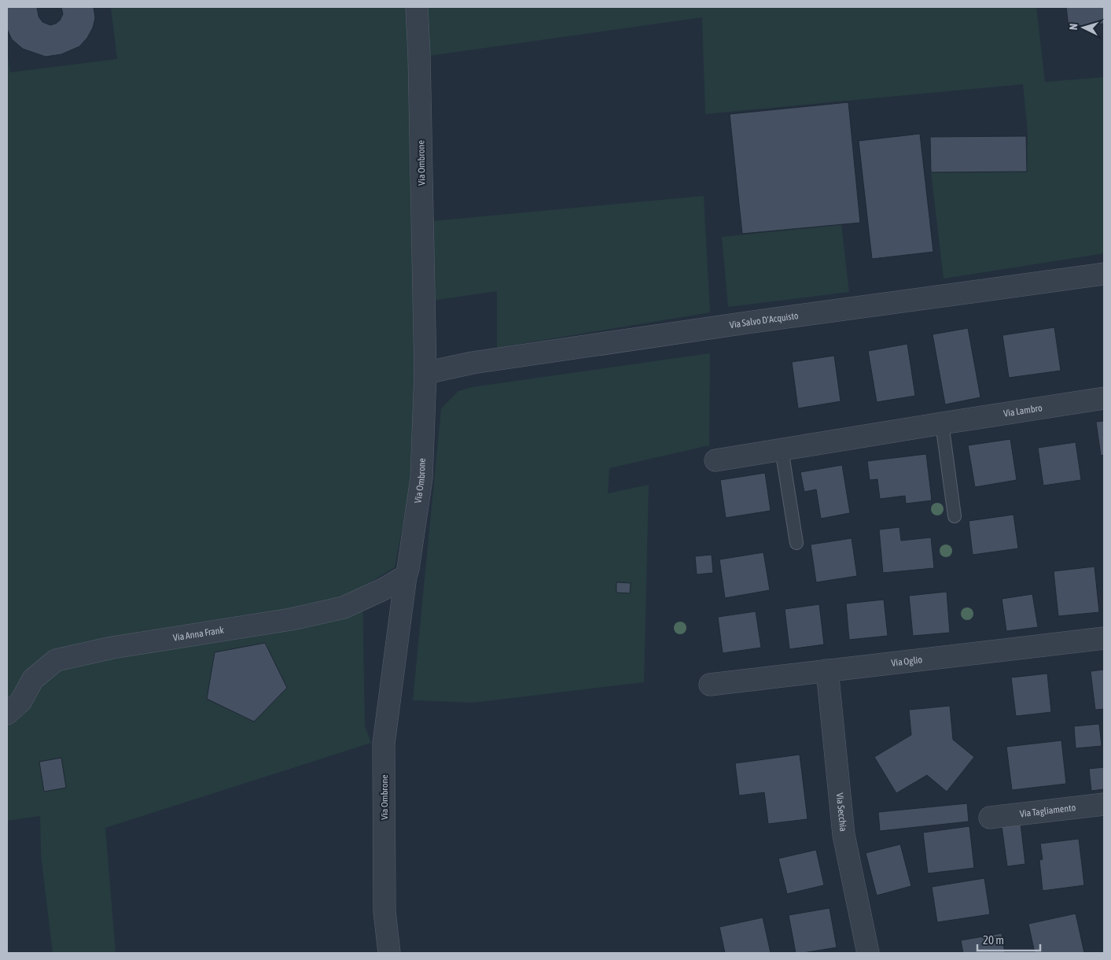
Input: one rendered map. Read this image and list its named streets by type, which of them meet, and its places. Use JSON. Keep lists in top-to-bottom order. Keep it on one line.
{"streets":{"street":["Via Ombrone","Via Salvo D'Acquisto","Via Lambro","Via Anna Frank","Via Oglio","Via Tagliamento","Via Secchia"]},"crossings":[["Via Ombrone","Via Salvo D'Acquisto"],["Via Ombrone","Via Anna Frank"],["Via Oglio","Via Secchia"]],"scale_bar":"20 m","north":"left"}
